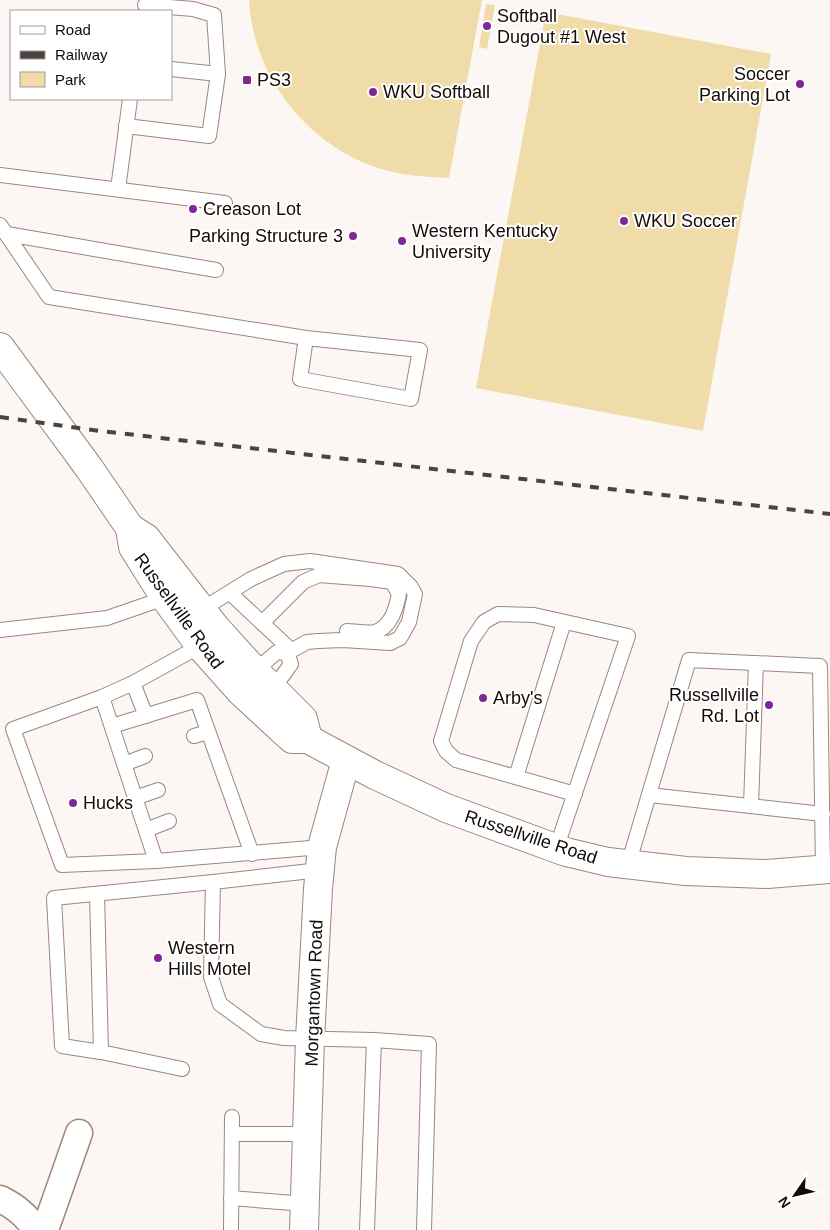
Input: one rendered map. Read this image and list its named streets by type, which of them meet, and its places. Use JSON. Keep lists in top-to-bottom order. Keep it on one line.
{"streets":{"main road":["Russellville Road","Morgantown Road"]},"crossings":[["Russellville Road","Morgantown Road"]],"places":{"other":["Softball Dugout #1 West","Soccer Parking Lot","WKU Softball","Creason Lot","WKU Soccer","Parking Structure 3","Western Kentucky University","Arby's","Russellville Rd. Lot","Hucks","Western Hills Motel"],"transit":["PS3"]},"legend":["Road","Railway","Park"],"north":"bottom left"}
